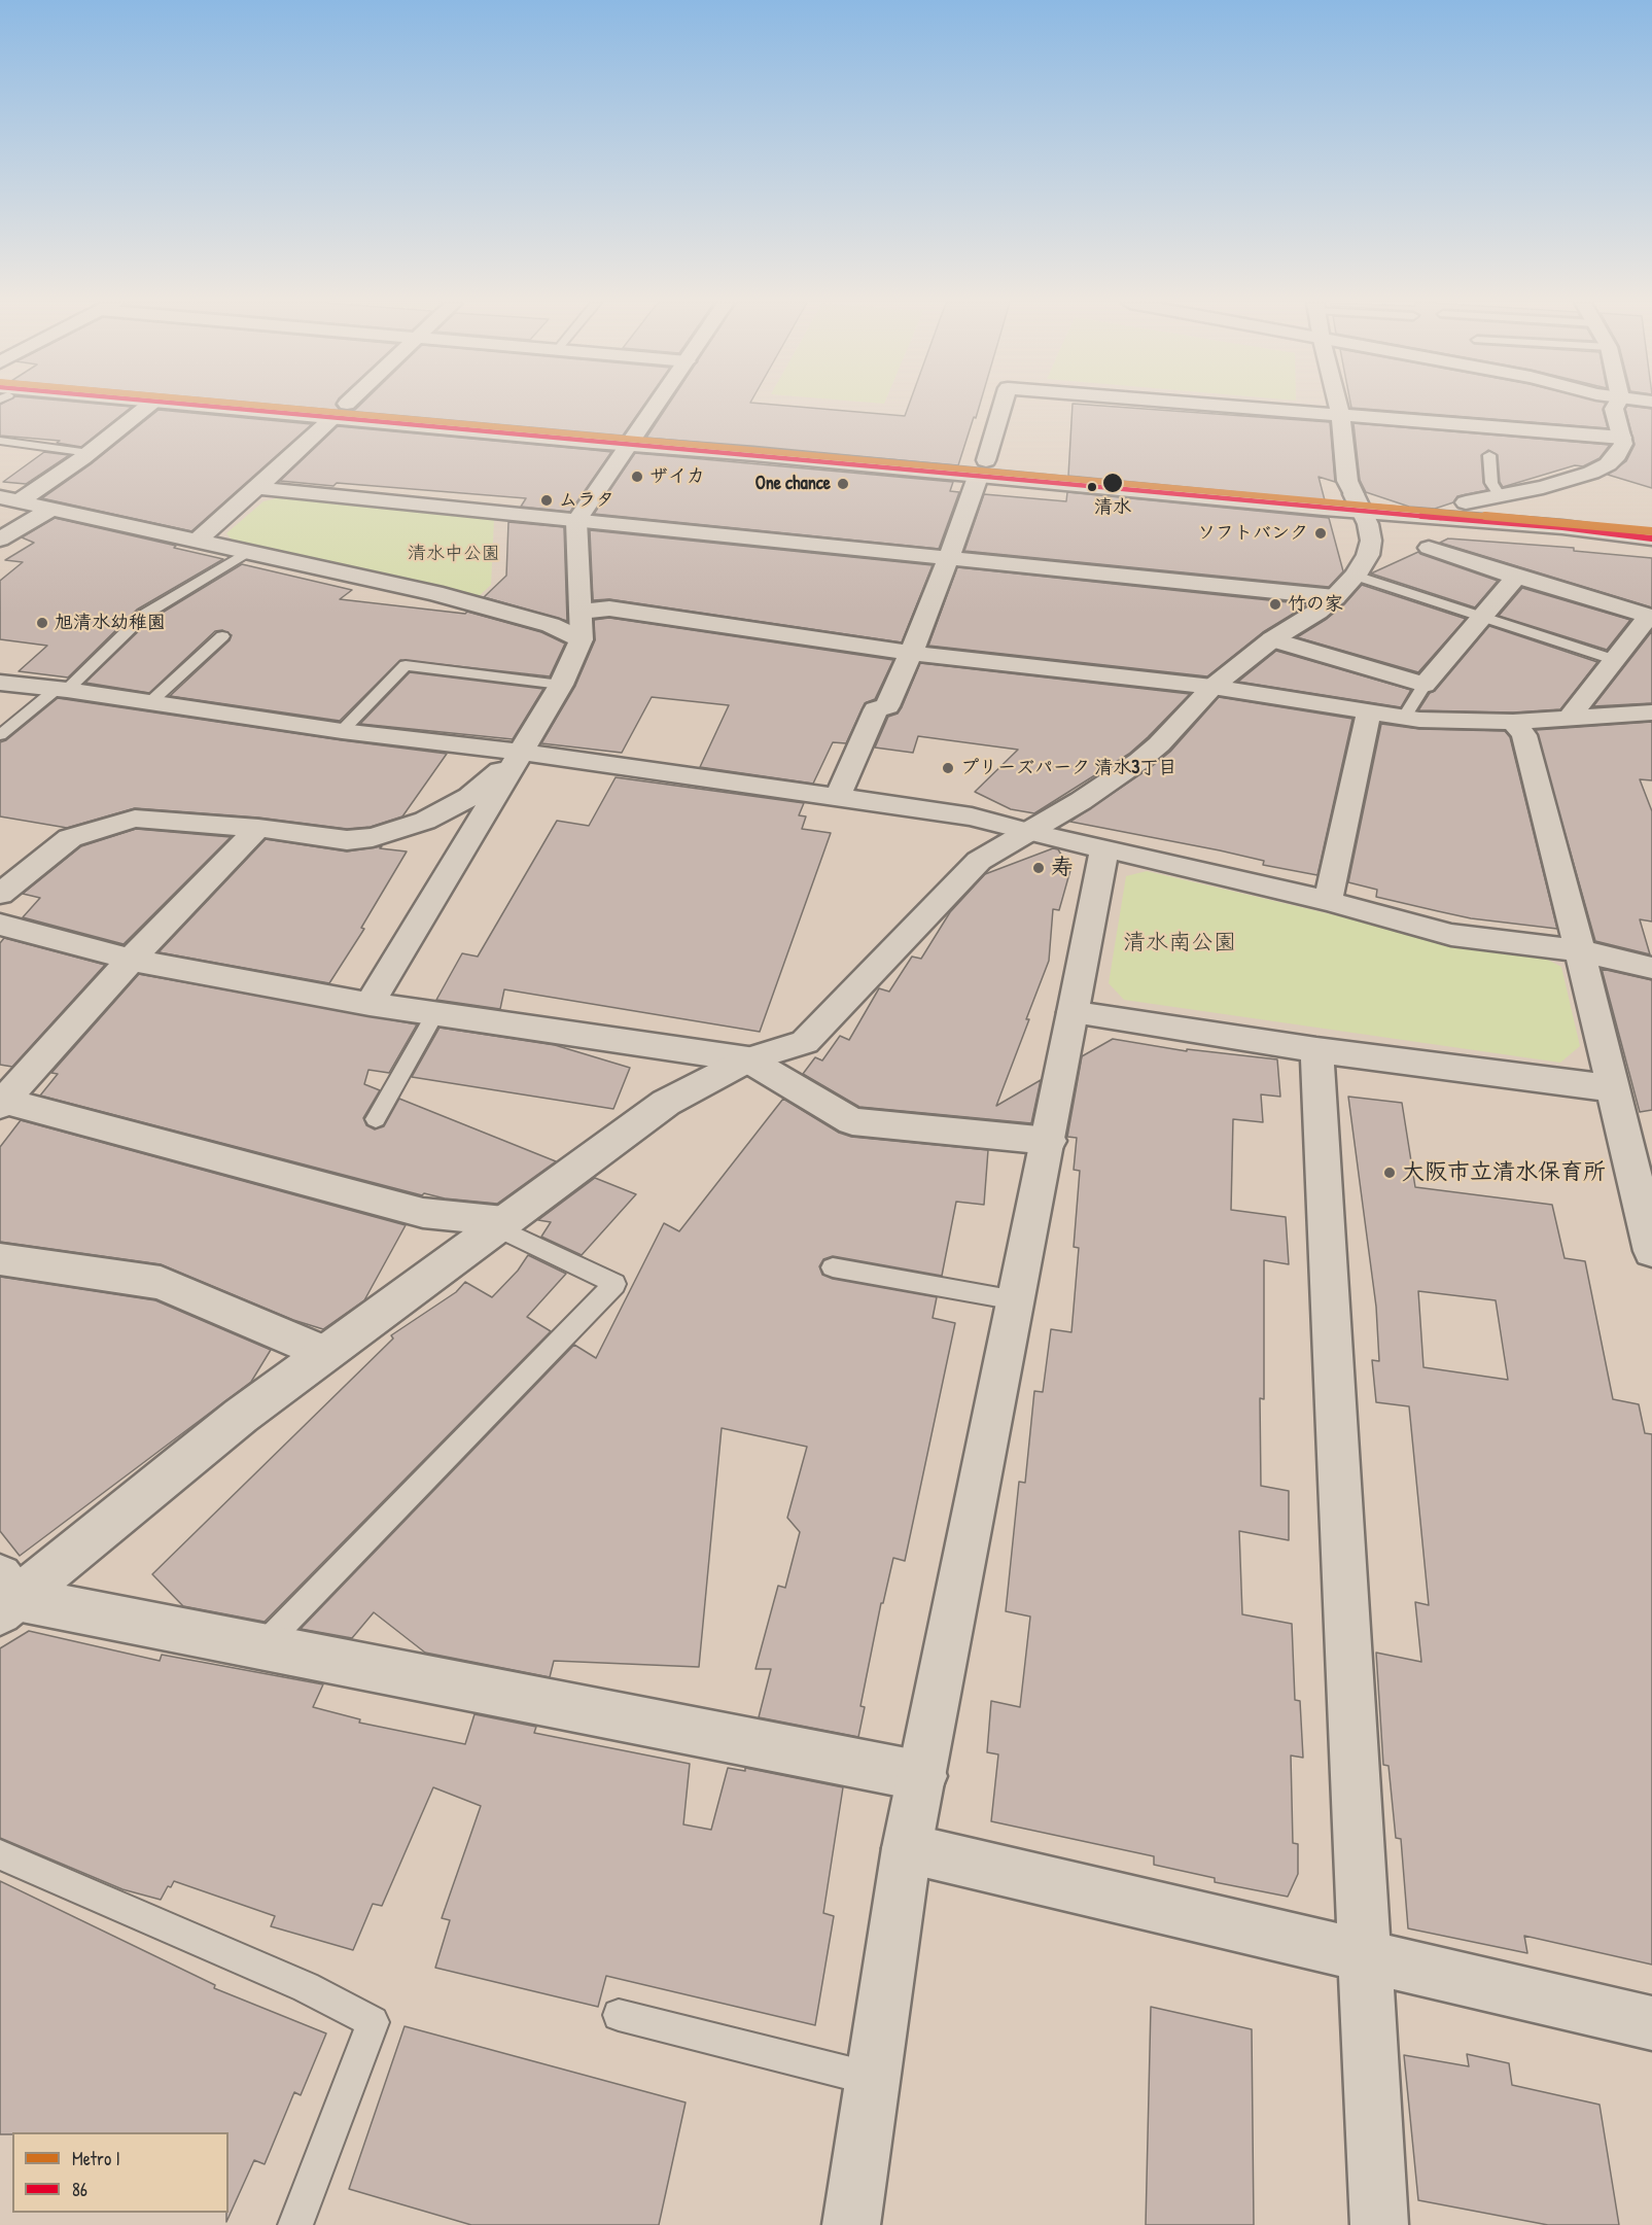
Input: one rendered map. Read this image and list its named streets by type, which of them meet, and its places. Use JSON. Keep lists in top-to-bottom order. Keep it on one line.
{"parks":["清水中公園","清水南公園"],"places":["ザイカ","清水","One chance","ムラタ","ソフトバンク","竹の家","旭清水幼稚園","プリーズパーク 清水3丁目","寿","大阪市立清水保育所"],"lines":["metro line I","transit line 86"],"legend":["Metro I","86"]}
